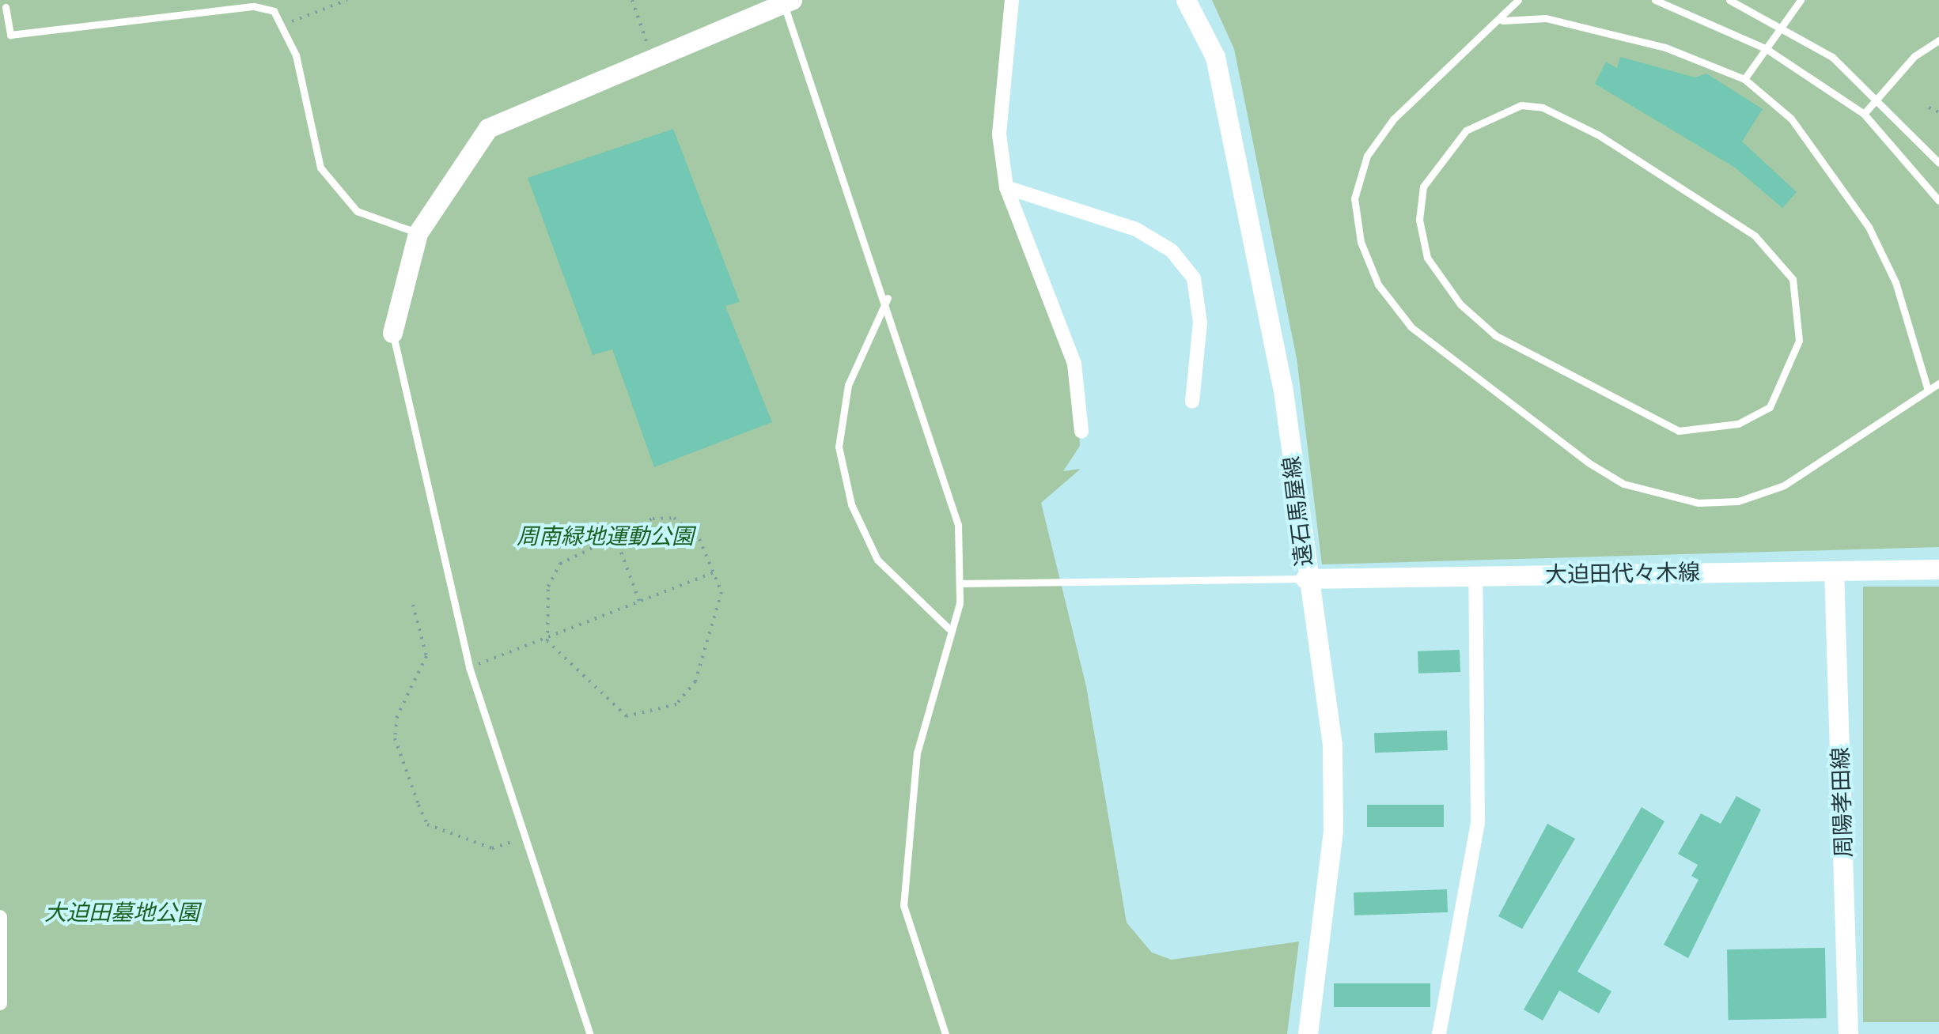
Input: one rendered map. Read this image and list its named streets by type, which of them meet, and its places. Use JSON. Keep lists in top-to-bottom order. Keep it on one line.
{"streets":{"street":["遠石馬屋線","大迫田代々木線","周陽孝田線"]},"crossings":[["遠石馬屋線","大迫田代々木線"],["大迫田代々木線","周陽孝田線"]],"parks":["周南緑地運動公園","大迫田墓地公園"]}
